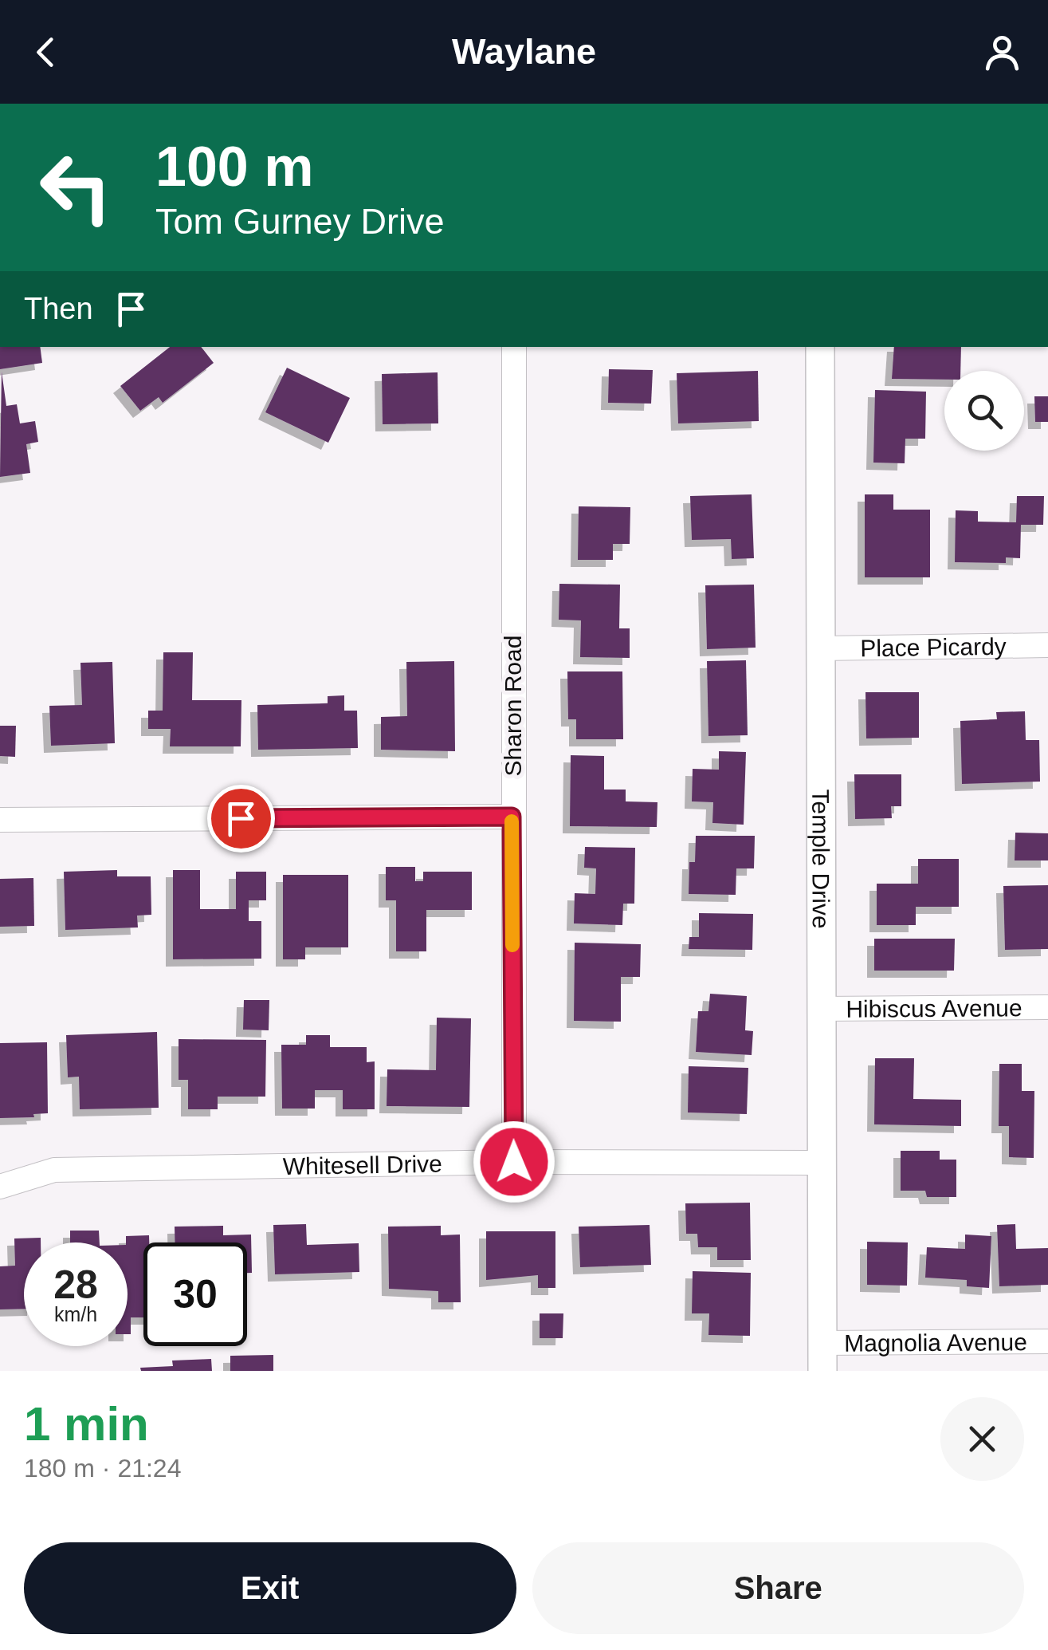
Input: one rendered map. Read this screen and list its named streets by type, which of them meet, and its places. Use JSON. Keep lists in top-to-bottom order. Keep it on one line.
{"streets":{"street":["Place Picardy","Sharon Road","Temple Drive","Hibiscus Avenue","Whitesell Drive","Magnolia Avenue"]},"crossings":[["Place Picardy","Temple Drive"],["Sharon Road","Whitesell Drive"],["Temple Drive","Hibiscus Avenue"],["Temple Drive","Whitesell Drive"],["Temple Drive","Magnolia Avenue"]],"page":{"header":"Waylane","turn":["100 m","Tom Gurney Drive"],"then":"Then","speed":"28 km/h","limit":"30","heading":["1 min","180 m · 21:24"],"buttons":["Exit","Share"]}}
